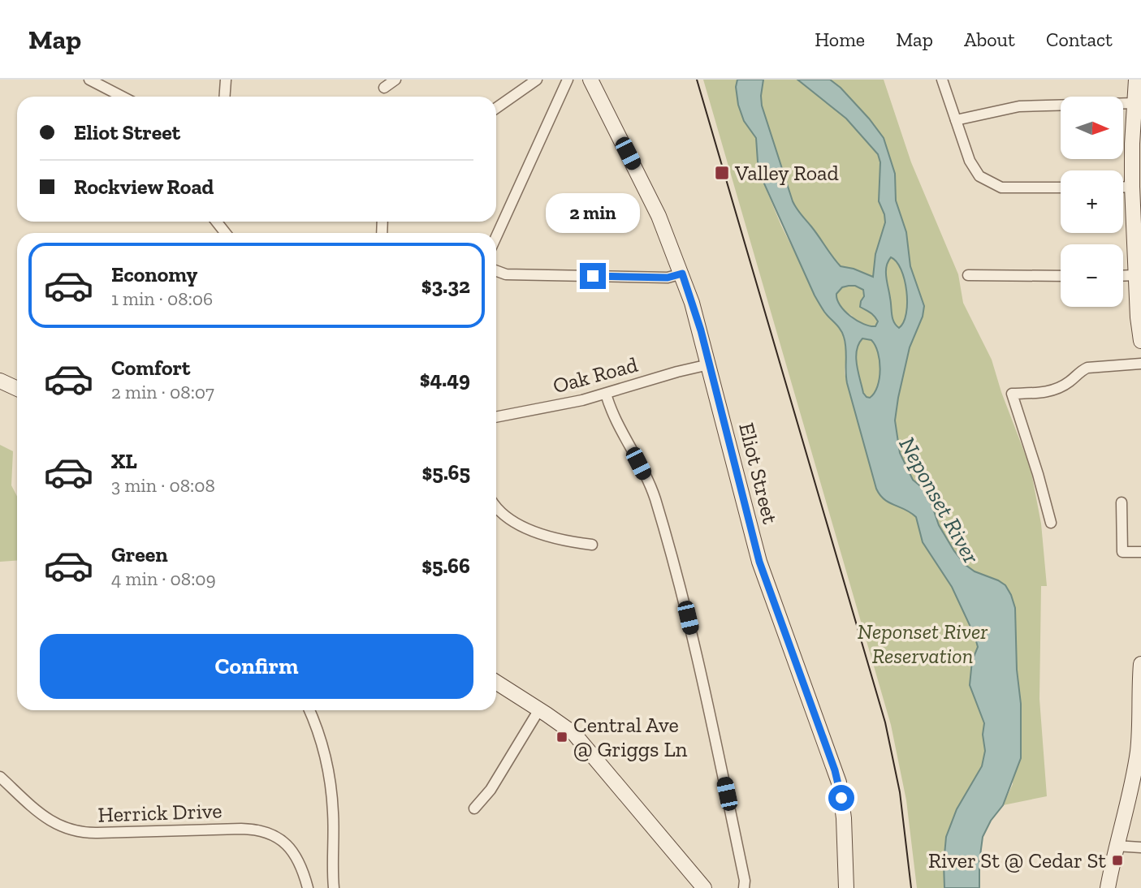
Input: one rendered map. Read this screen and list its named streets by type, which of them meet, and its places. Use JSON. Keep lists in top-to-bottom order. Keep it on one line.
{"streets":{"street":["Oak Road","Eliot Street","Herrick Drive"]},"crossings":[["Oak Road","Eliot Street"]],"water":["Neponset River"],"parks":["Neponset River Reservation"],"places":{"transit":["Valley Road","Central Ave @ Griggs Ln","River St @ Cedar St"]},"north":"right","page":{"header":"Map","nav":["Home","Map","About","Contact"],"map_buttons":["+","−"],"banner":["Eliot Street","Rockview Road"],"bubble":"2 min","list":[{"name":"Economy","note":"1 min · 08:06","value":"$3.32"},{"name":"Comfort","note":"2 min · 08:07","value":"$4.49"},{"name":"XL","note":"3 min · 08:08","value":"$5.65"},{"name":"Green","note":"4 min · 08:09","value":"$5.66"}],"buttons":"Confirm"}}
